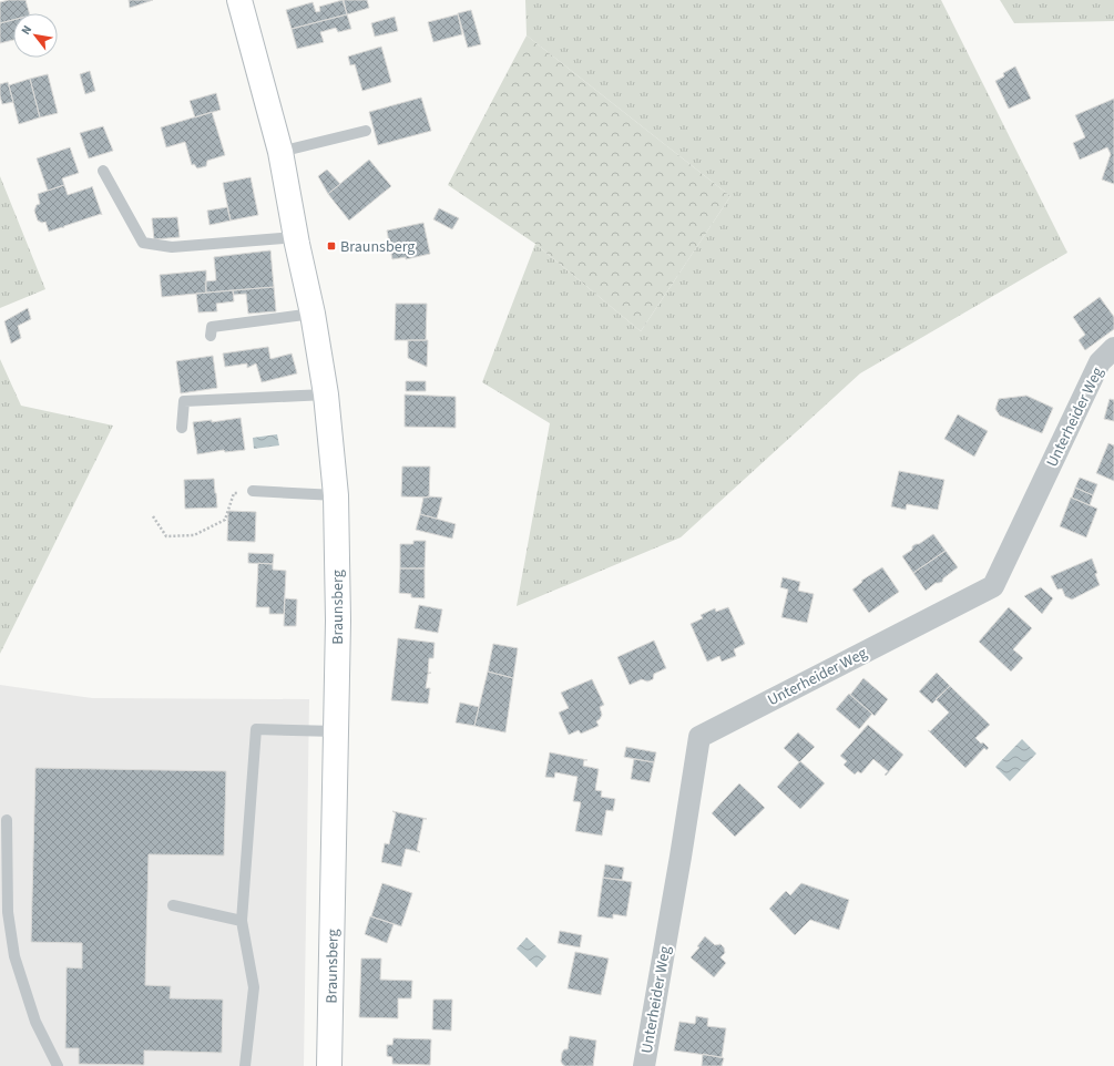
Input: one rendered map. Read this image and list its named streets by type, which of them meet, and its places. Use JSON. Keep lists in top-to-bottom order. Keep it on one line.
{"streets":{"main road":["Braunsberg"],"street":["Unterheider Weg"]},"places":{"transit":["Braunsberg"]},"north":"top left"}
